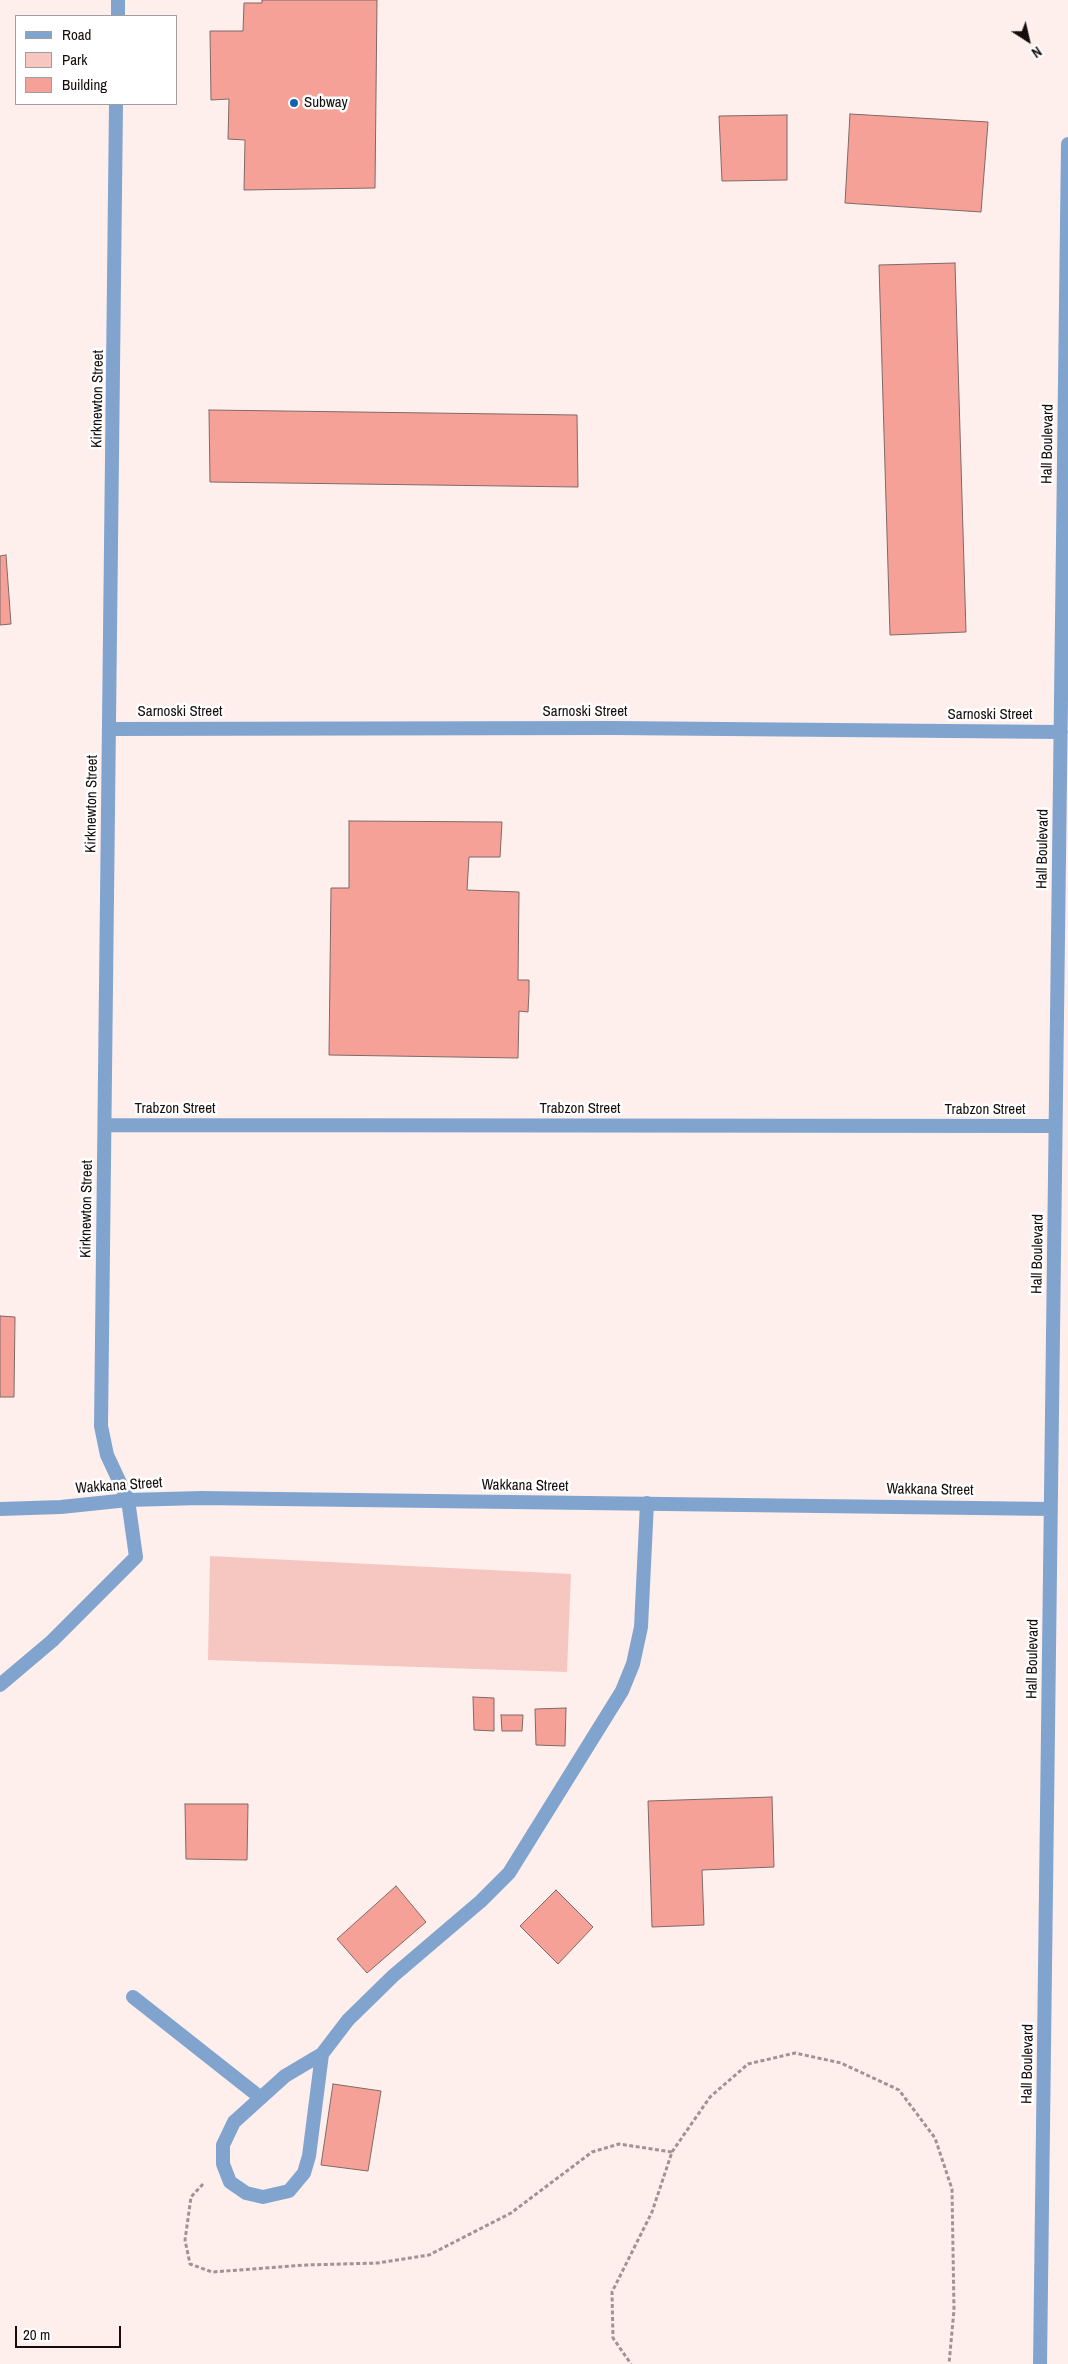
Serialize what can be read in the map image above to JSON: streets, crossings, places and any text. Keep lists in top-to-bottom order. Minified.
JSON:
{"streets":{"street":["Kirknewton Street","Hall Boulevard","Sarnoski Street","Trabzon Street","Wakkana Street"]},"crossings":[["Kirknewton Street","Sarnoski Street"],["Kirknewton Street","Trabzon Street"],["Kirknewton Street","Wakkana Street"],["Hall Boulevard","Sarnoski Street"],["Hall Boulevard","Trabzon Street"],["Hall Boulevard","Wakkana Street"]],"places":["Subway"],"legend":["Road","Park","Building"],"scale_bar":"20 m","north":"bottom right"}
